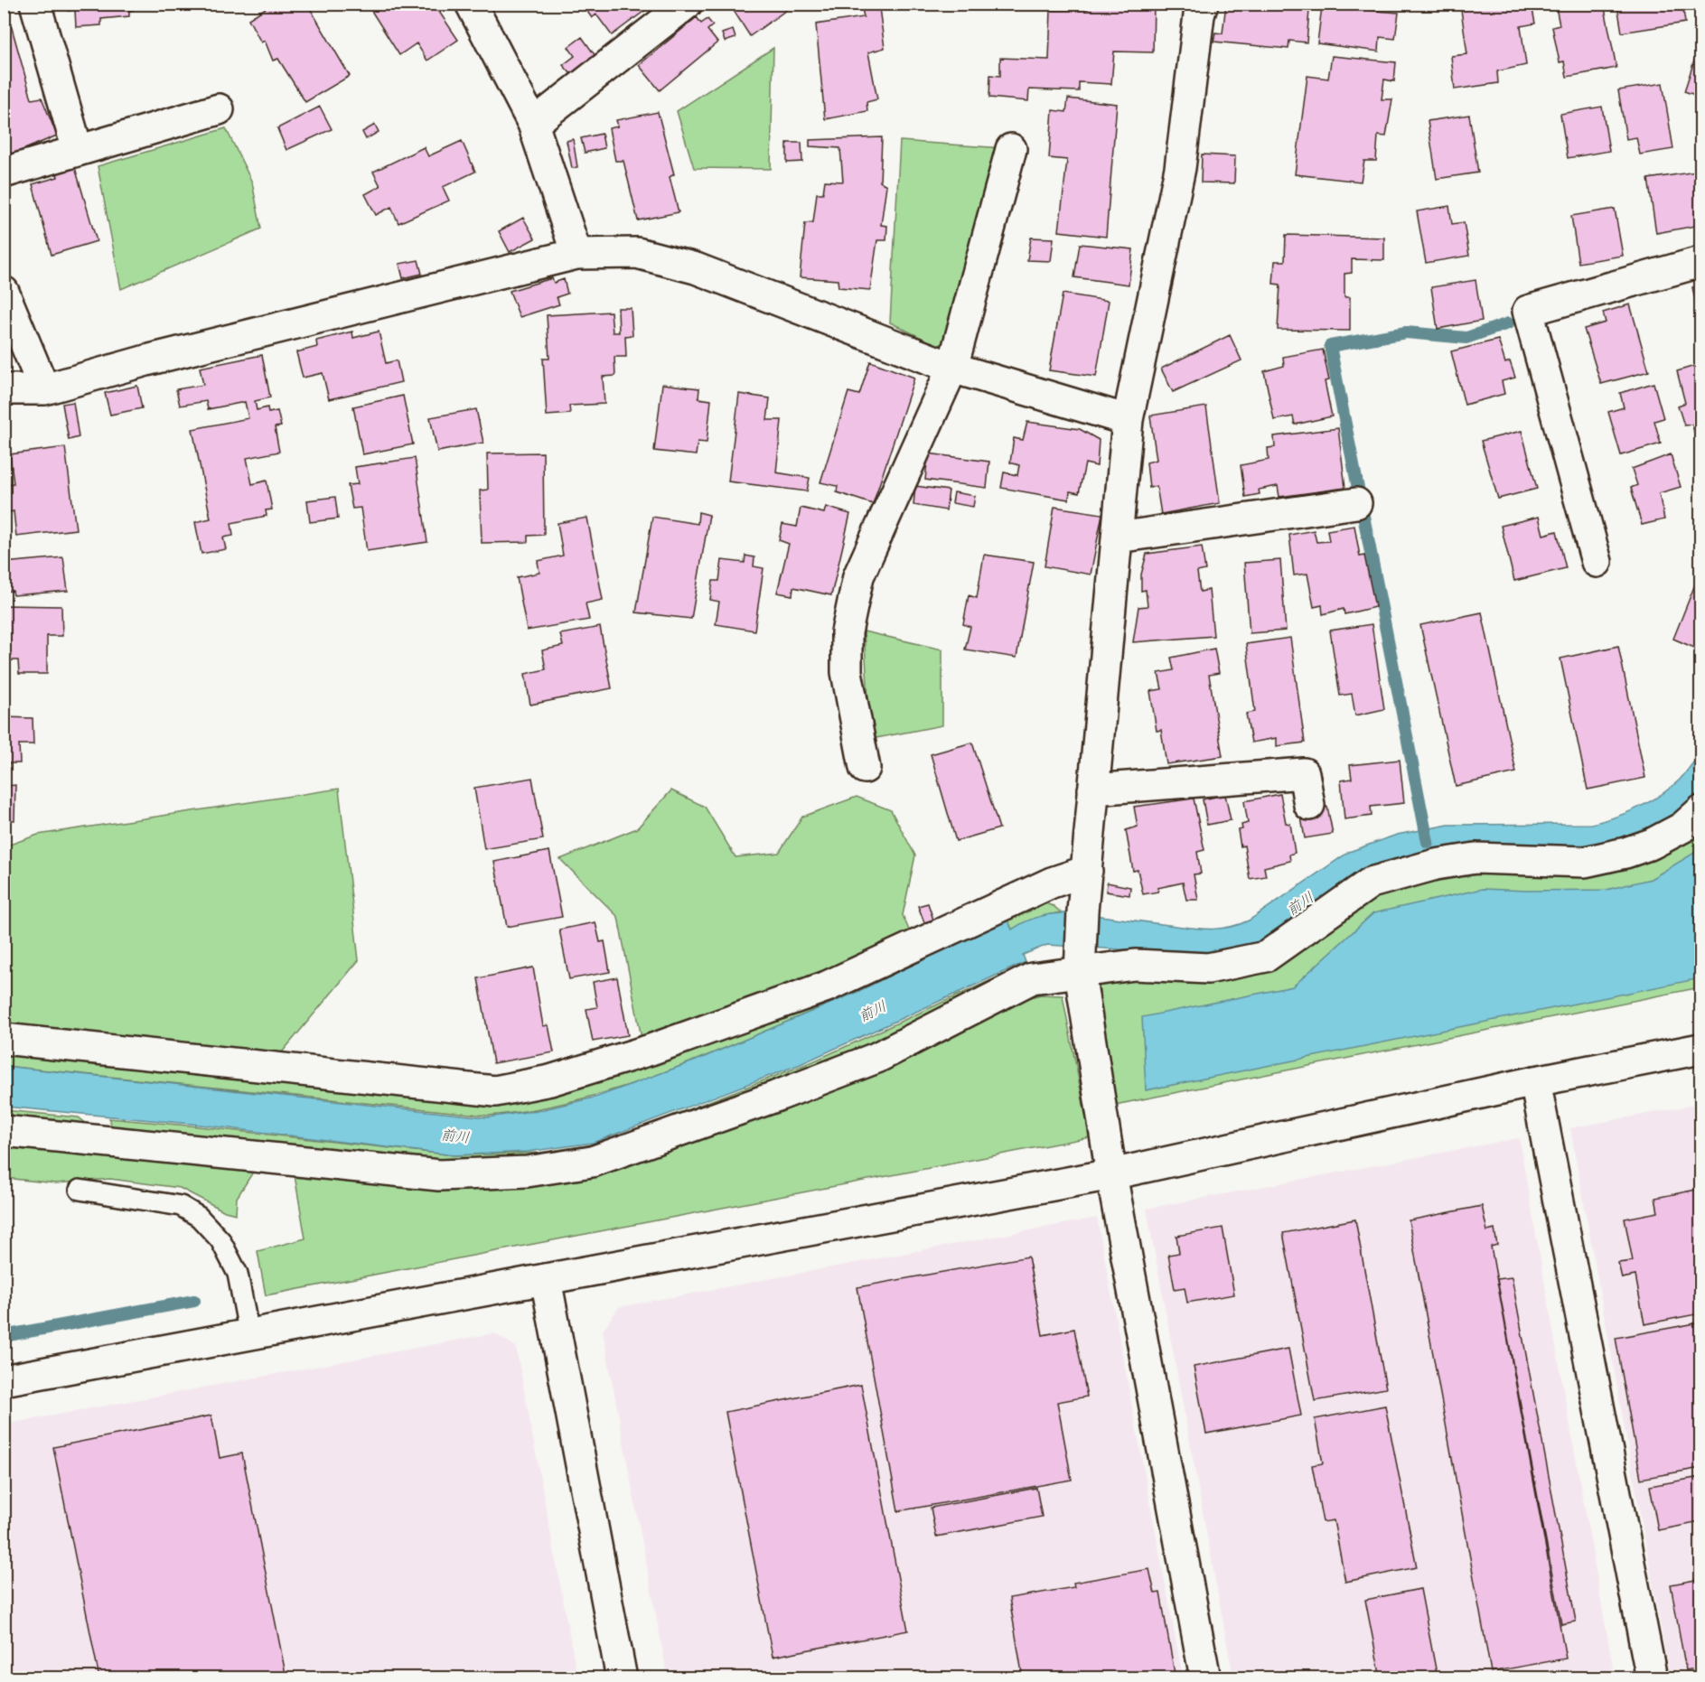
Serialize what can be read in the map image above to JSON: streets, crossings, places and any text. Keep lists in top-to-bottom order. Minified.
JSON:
{"water":["前川"]}
